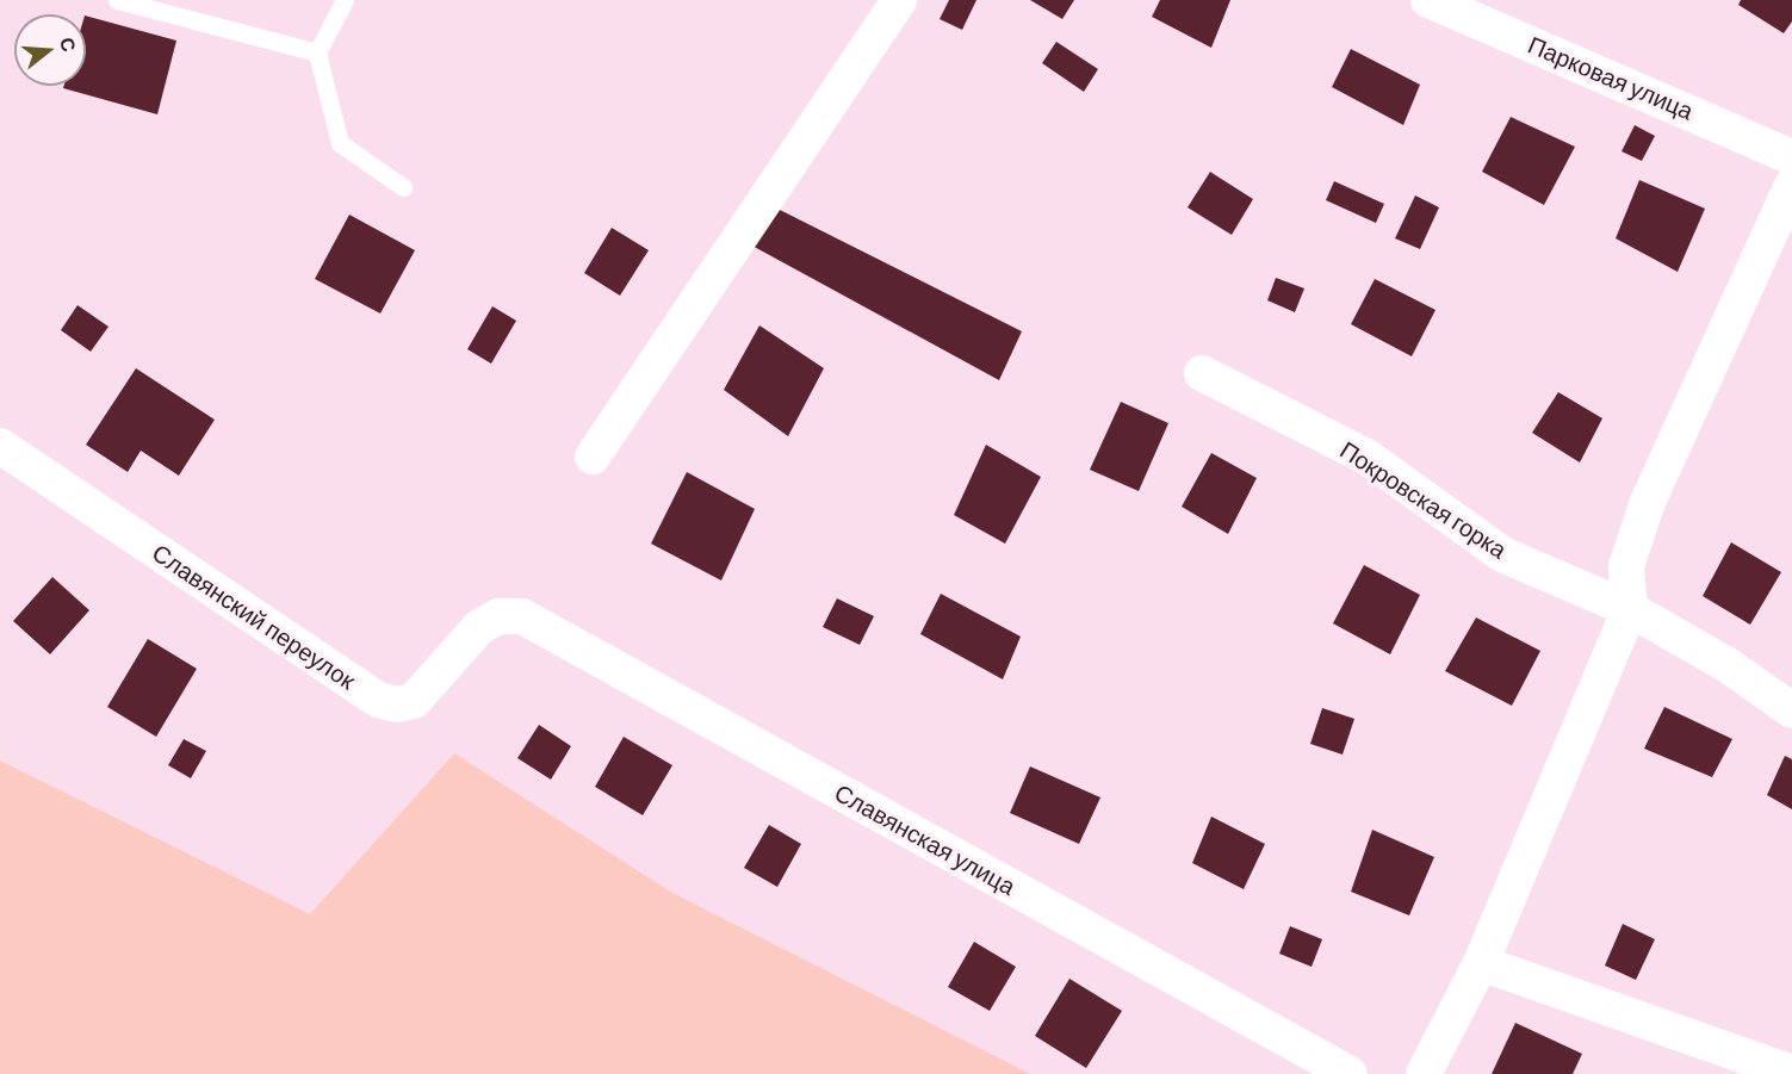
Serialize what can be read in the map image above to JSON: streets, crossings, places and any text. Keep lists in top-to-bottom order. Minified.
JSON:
{"streets":{"street":["Парковая улица","Покровская горка","Славянский переулок","Славянская улица"]},"crossings":[["Славянский переулок","Славянская улица"]],"north":"right"}
